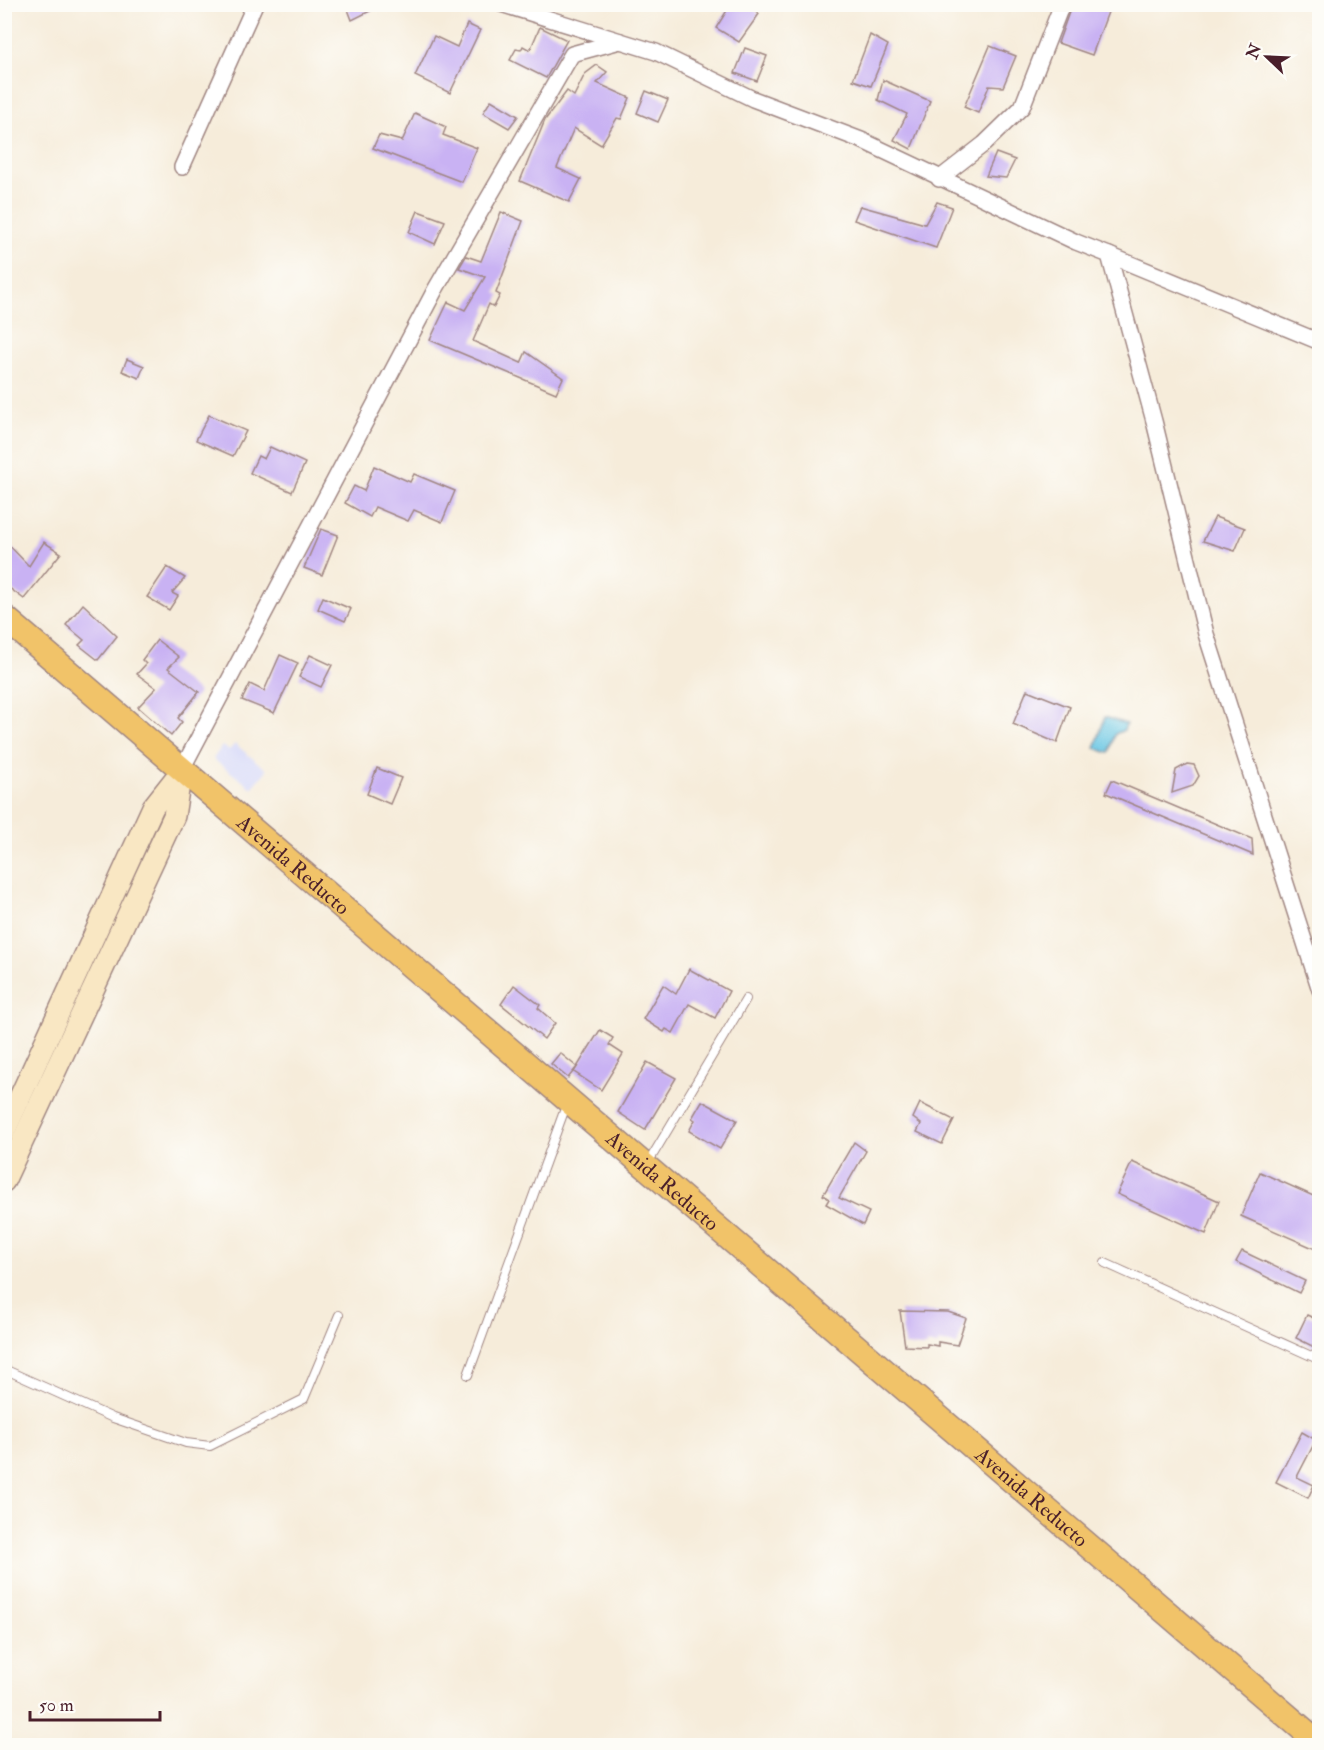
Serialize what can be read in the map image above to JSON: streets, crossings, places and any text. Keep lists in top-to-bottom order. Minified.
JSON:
{"streets":{"main road":["Avenida Reducto"]},"scale_bar":"50 m","north":"top left"}
